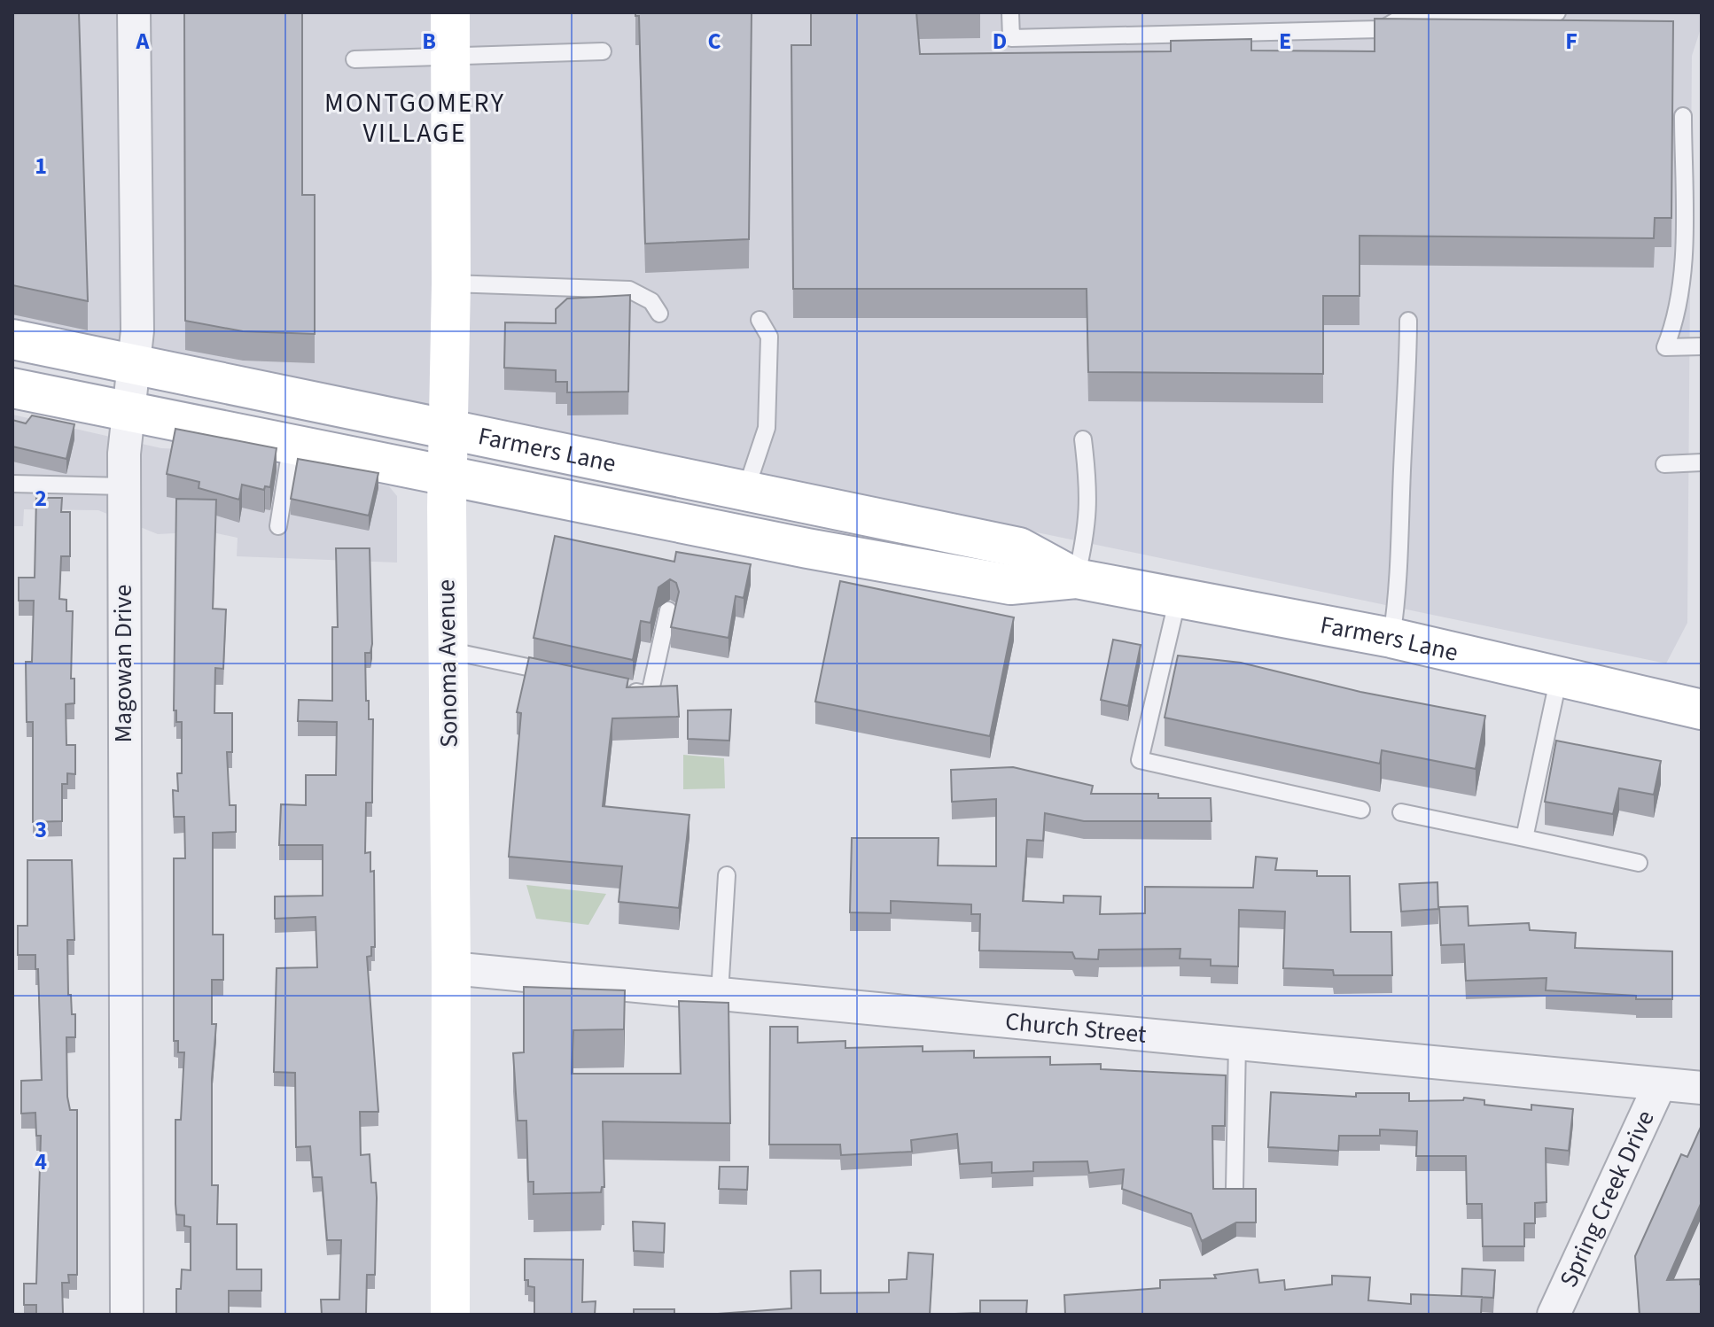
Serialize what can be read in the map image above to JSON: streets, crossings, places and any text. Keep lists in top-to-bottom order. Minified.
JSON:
{"streets":{"main road":["Farmers Lane","Sonoma Avenue"],"street":["Magowan Drive","Church Street","Spring Creek Drive"]},"crossings":[["Farmers Lane","Magowan Drive"],["Farmers Lane","Sonoma Avenue"],["Sonoma Avenue","Church Street"],["Church Street","Spring Creek Drive"]],"districts":["MONTGOMERY VILLAGE"],"grid":{"columns":["A","B","C","D","E","F"],"rows":["1","2","3","4"]}}
